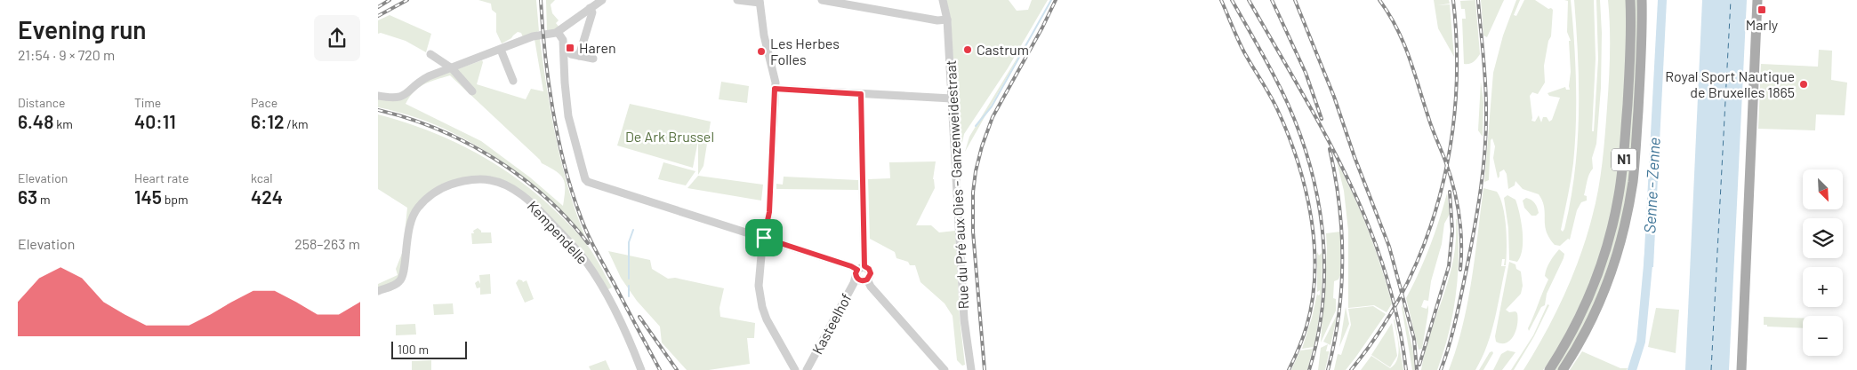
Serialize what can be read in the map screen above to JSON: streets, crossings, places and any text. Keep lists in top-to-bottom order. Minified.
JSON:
{"streets":{"main road":["N1"],"street":["Rue du Pré aux Oies - Ganzenweidestraat","Kempendelle","Kasteelhof"]},"water":["Senne - Zenne"],"parks":["De Ark Brussel"],"places":{"transit":["Marly","Haren"],"other":["Castrum","Les Herbes Folles","Royal Sport Nautique de Bruxelles 1865"]},"scale_bar":"100 m","north":"bottom right","page":{"heading":["Evening run","21:54 · 9 × 720 m"],"stats":[["Distance","6.48 km"],["Time","40:11"],["Pace","6:12 /km"],["Elevation","63 m"],["Heart rate","145 bpm"],["kcal","424"]],"map_buttons":["+","−"],"chart":["Elevation","258–263 m"],"scale":"100 m"}}
